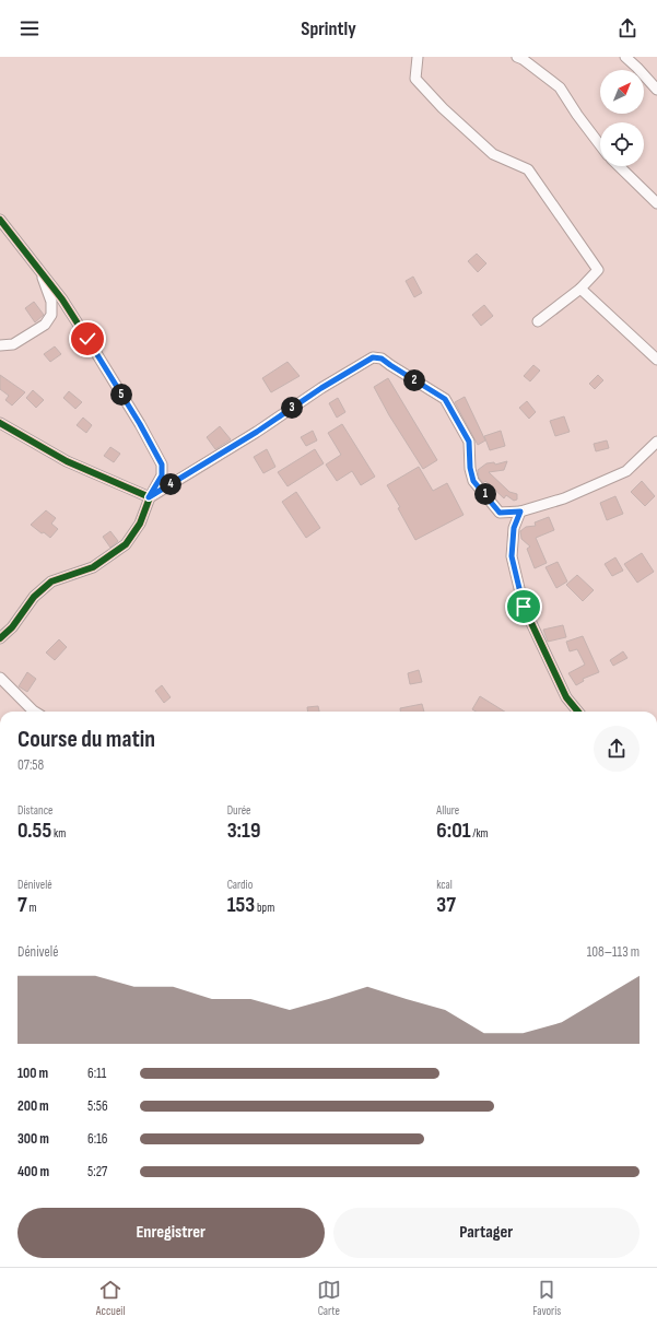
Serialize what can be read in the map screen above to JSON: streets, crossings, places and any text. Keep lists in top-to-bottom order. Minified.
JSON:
{"north":"top right","page":{"header":"Sprintly","pins":["2","5","3","4","1"],"heading":["Course du matin","07:58"],"stats":[["Distance","0.55 km"],["Durée","3:19"],["Allure","6:01 /km"],["Dénivelé","7 m"],["Cardio","153 bpm"],["kcal","37"]],"chart":["Dénivelé","108–113 m"],"list":[{"name":"100 m","note":"6:11"},{"name":"200 m","note":"5:56"},{"name":"300 m","note":"6:16"},{"name":"400 m","note":"5:27"}],"buttons":["Enregistrer","Partager"],"tabs":["Accueil","Carte","Favoris"]}}
